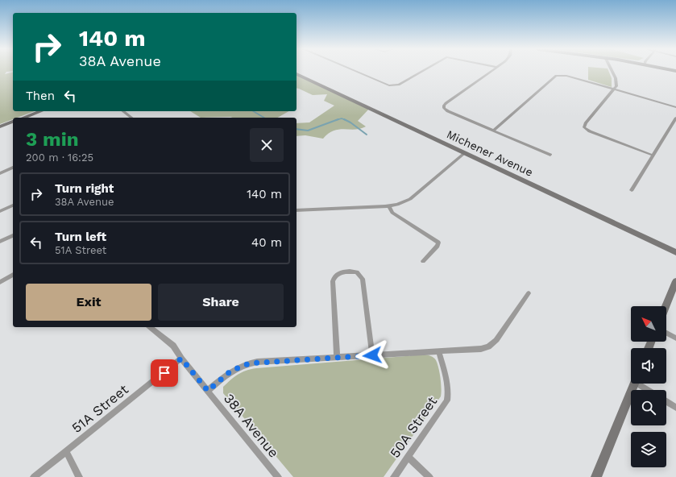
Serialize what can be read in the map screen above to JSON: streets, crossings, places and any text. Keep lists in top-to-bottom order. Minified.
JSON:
{"streets":{"street":["Michener Avenue","51A Street","38A Avenue","50A Street"]},"crossings":[["51A Street","38A Avenue"]],"north":"top left","page":{"turn":["140 m","38A Avenue"],"then":"Then","heading":["3 min","200 m · 16:25"],"list":[{"name":"Turn right","note":"38A Avenue","value":"140 m"},{"name":"Turn left","note":"51A Street","value":"40 m"}],"buttons":["Exit","Share"]}}
